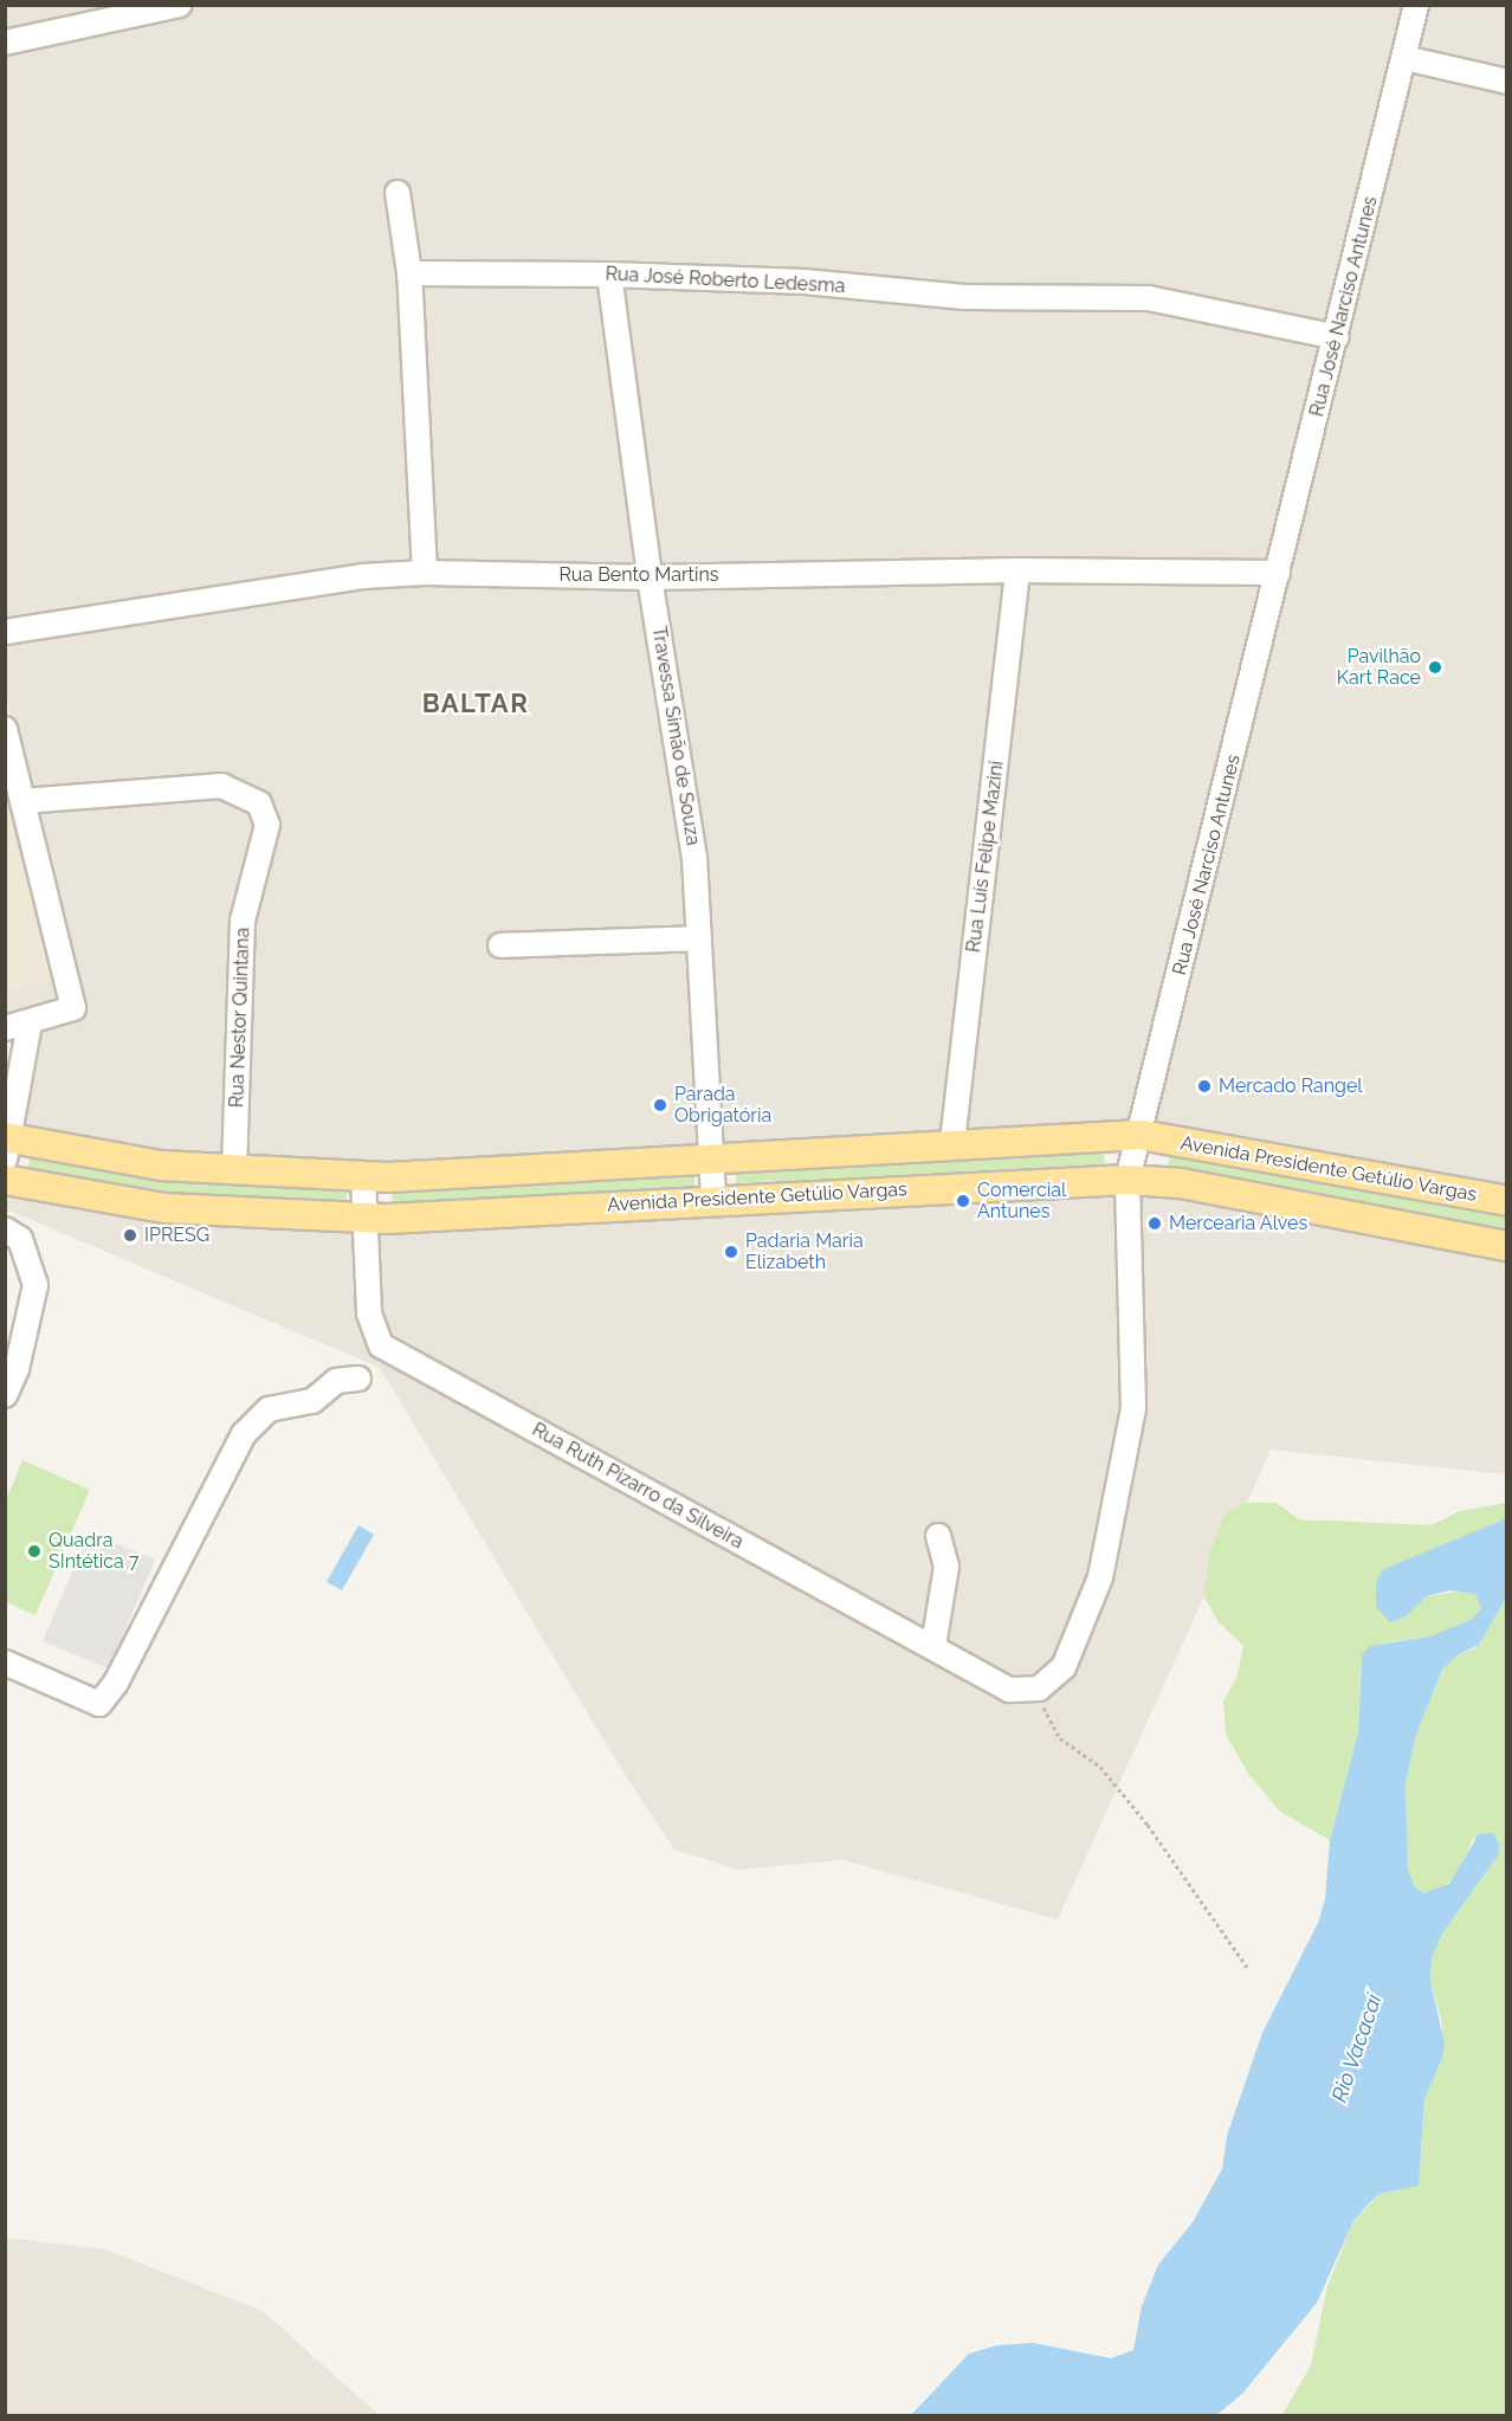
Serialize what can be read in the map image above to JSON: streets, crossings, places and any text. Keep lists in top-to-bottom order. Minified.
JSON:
{"streets":{"main road":["Avenida Presidente Getúlio Vargas"],"street":["Rua José Roberto Ledesma","Rua José Narciso Antunes","Rua Bento Martins","Travessa Simão de Souza","Rua Luís Felipe Mazini","Rua Nestor Quintana","Rua Ruth Pizarro da Silveira"]},"crossings":[["Rua José Roberto Ledesma","Rua José Narciso Antunes"],["Rua José Roberto Ledesma","Travessa Simão de Souza"],["Rua José Narciso Antunes","Rua Bento Martins"],["Rua José Narciso Antunes","Avenida Presidente Getúlio Vargas"],["Rua José Narciso Antunes","Rua Ruth Pizarro da Silveira"],["Rua Bento Martins","Travessa Simão de Souza"],["Rua Bento Martins","Rua Luís Felipe Mazini"],["Travessa Simão de Souza","Avenida Presidente Getúlio Vargas"],["Rua Luís Felipe Mazini","Avenida Presidente Getúlio Vargas"],["Rua Nestor Quintana","Avenida Presidente Getúlio Vargas"],["Avenida Presidente Getúlio Vargas","Rua Ruth Pizarro da Silveira"]],"districts":["BALTAR"],"water":["Rio Vacacaí"],"places":["Pavilhão Kart Race","Mercado Rangel","Parada Obrigatória","Comercial Antunes","Mercearia Alves","IPRESG","Padaria Maria Elizabeth","Quadra SIntética 7"]}
